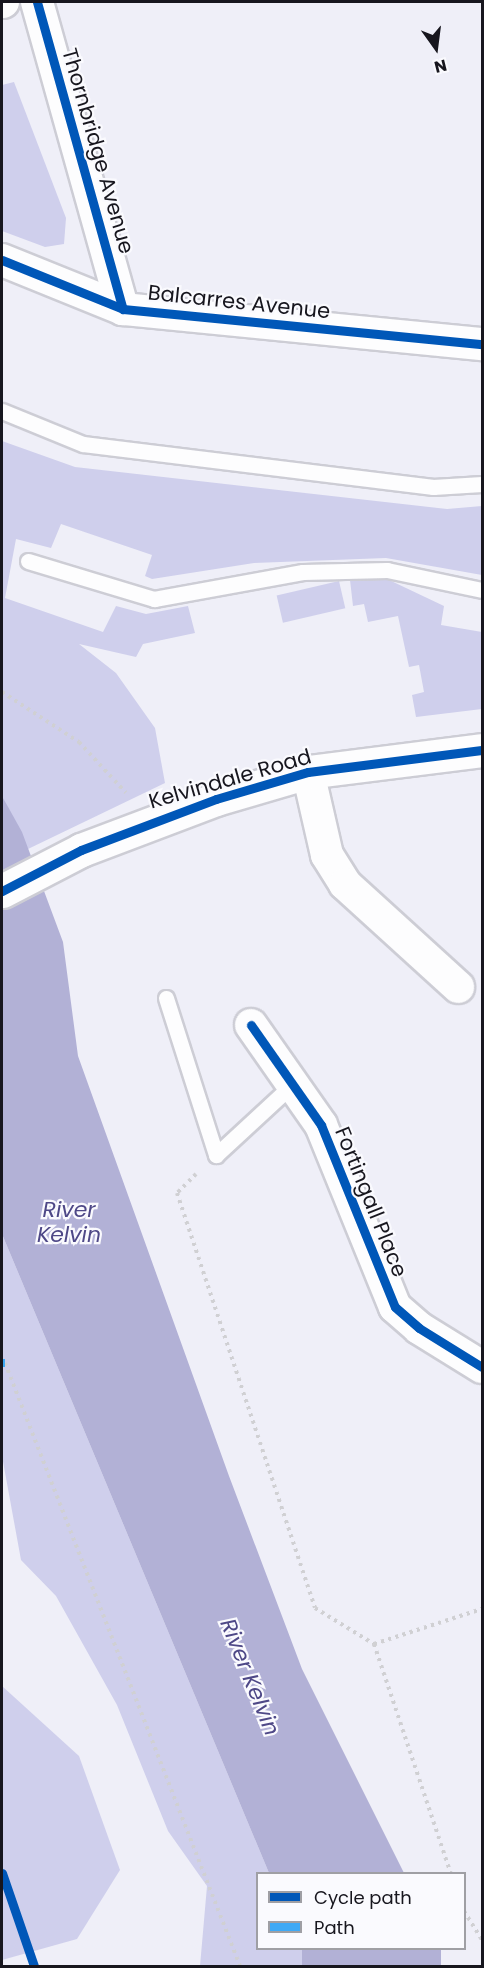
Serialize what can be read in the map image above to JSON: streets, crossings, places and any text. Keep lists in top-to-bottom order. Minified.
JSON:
{"streets":{"street":["Thornbridge Avenue","Balcarres Avenue","Kelvindale Road","Fortingall Place"]},"crossings":[["Thornbridge Avenue","Balcarres Avenue"]],"water":["River Kelvin"],"legend":["Cycle path","Path"],"north":"bottom"}
